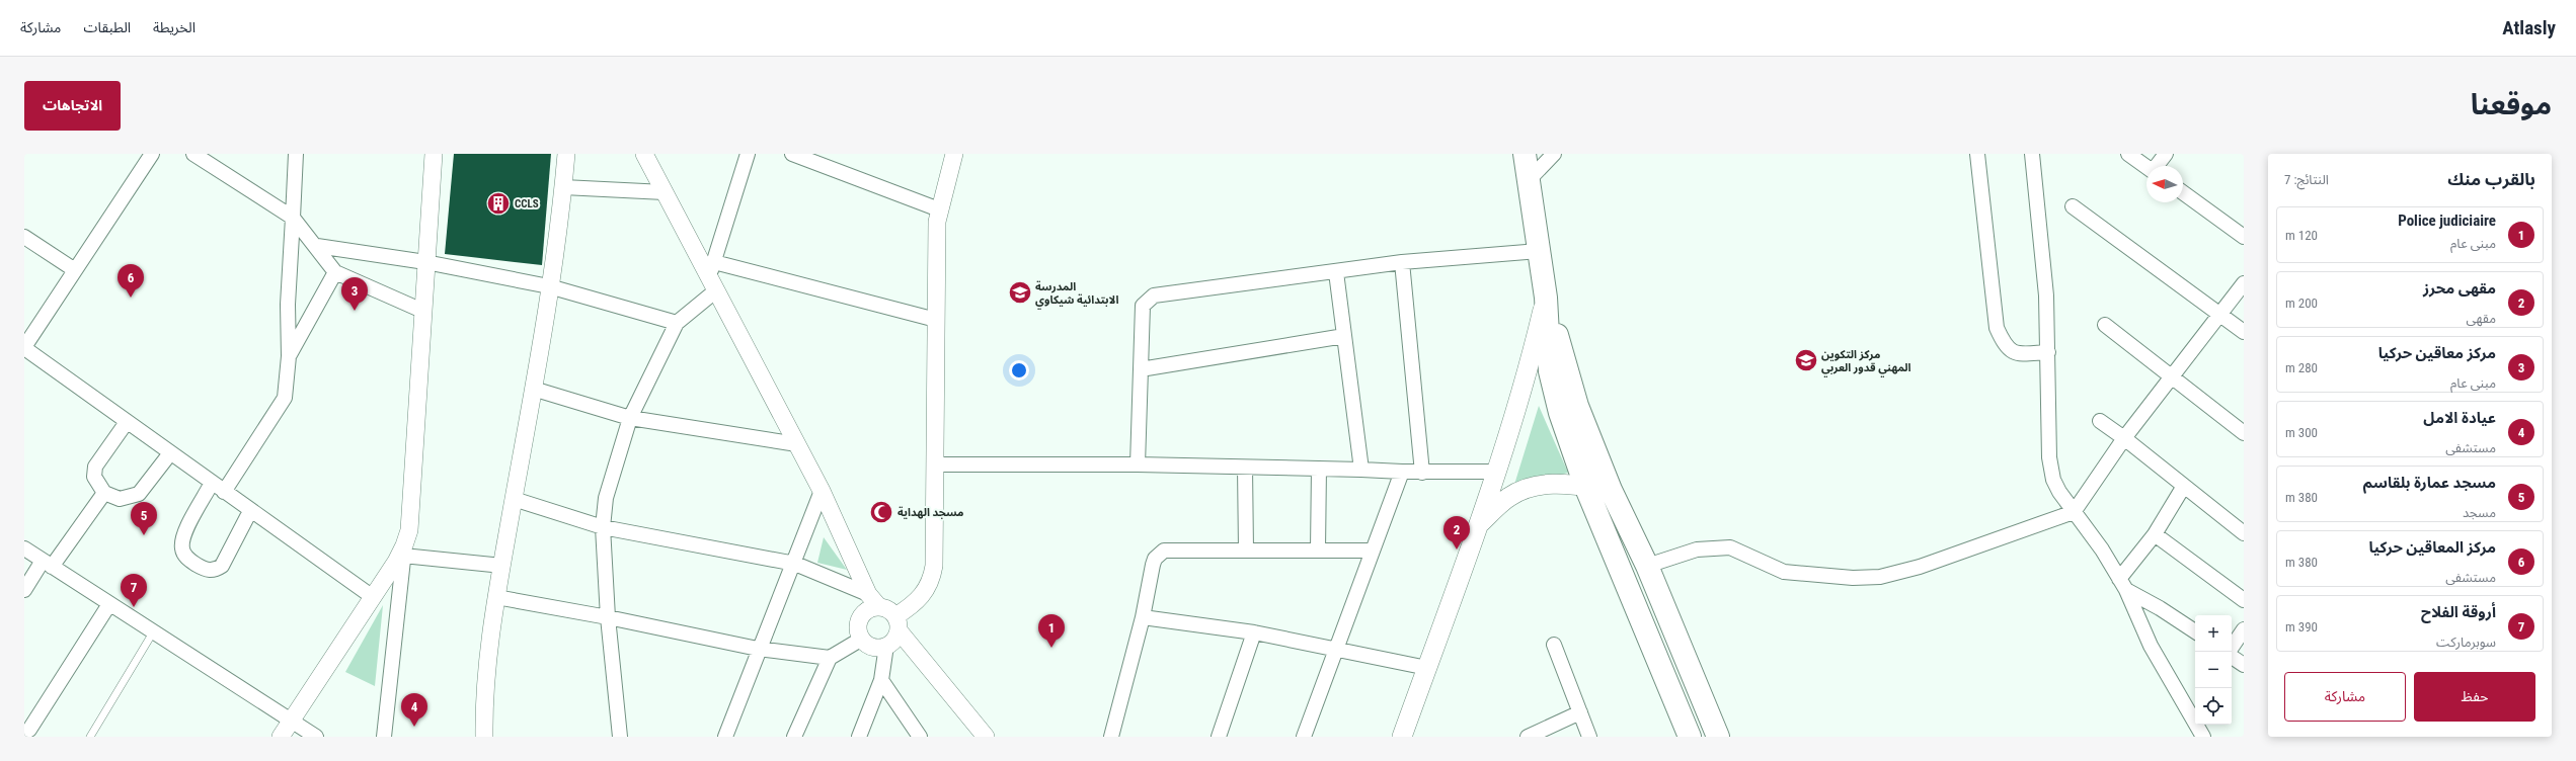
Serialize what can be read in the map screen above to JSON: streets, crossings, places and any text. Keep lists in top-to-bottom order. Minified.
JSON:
{"places":{"building":["CCLS"],"school or university":["المدرسة الابتدائية شيكاوي","مركز التكوين المهني قدور العربي"],"mosque":["مسجد الهداية"]},"north":"left","page":{"header":"Atlasly","nav":["الخريطة","الطبقات","مشاركة"],"title":"موقعنا","buttons":["الاتجاهات",["حفظ","مشاركة"]],"heading":["بالقرب منك","النتائج: 7"],"list":[{"mark":"1","name":"Police judiciaire","note":"مبنى عام","value":"120 m"},{"mark":"2","name":"مقهى محرز","note":"مقهى","value":"200 m"},{"mark":"3","name":"مركز معاقين حركيا","note":"مبنى عام","value":"280 m"},{"mark":"4","name":"عيادة الامل","note":"مستشفى","value":"300 m"},{"mark":"5","name":"مسجد عمارة بلقاسم","note":"مسجد","value":"380 m"},{"mark":"6","name":"مركز المعاقين حركيا","note":"مستشفى","value":"380 m"},{"mark":"7","name":"أروقة الفلاح","note":"سوبرماركت","value":"390 m"}],"pins":["6","3","5","2","7","1","4"],"map_buttons":["+","−"]}}
